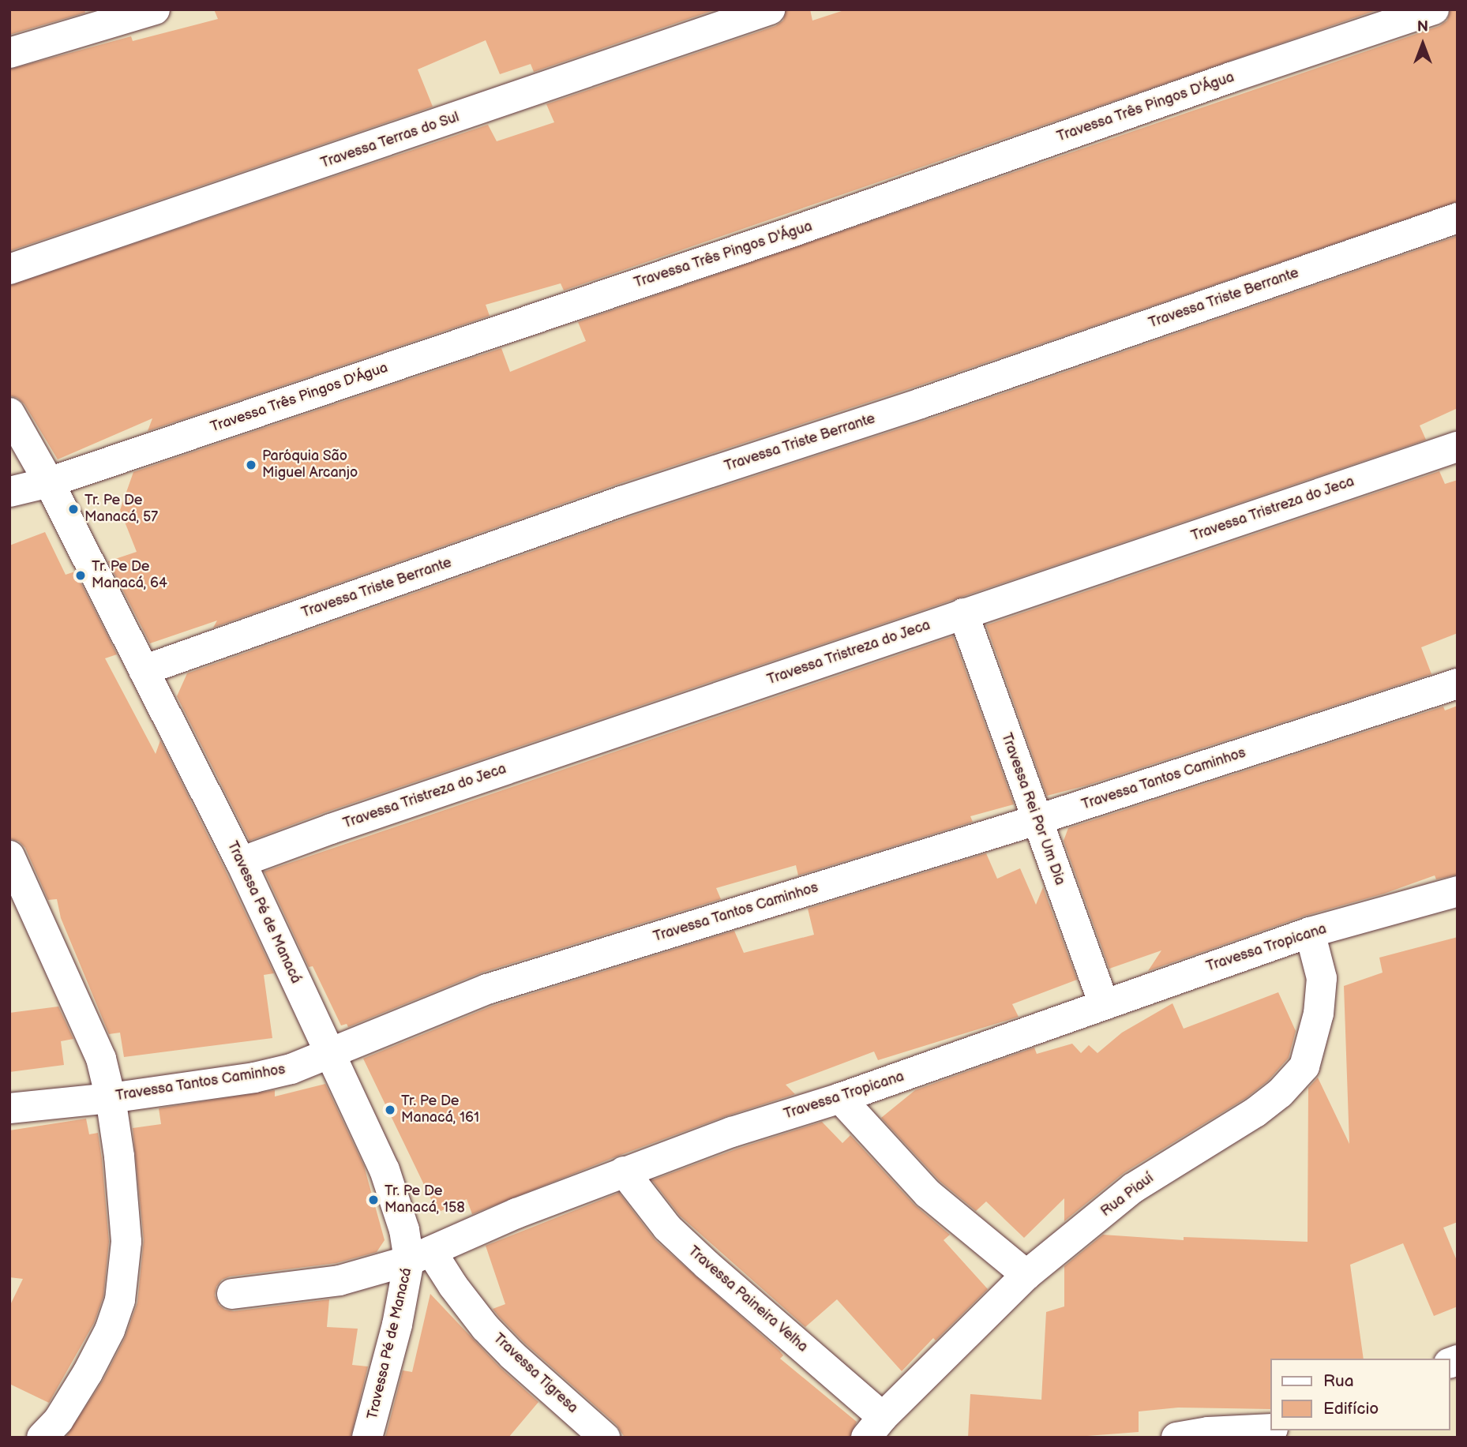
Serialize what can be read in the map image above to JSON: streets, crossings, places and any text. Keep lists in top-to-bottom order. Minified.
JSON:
{"streets":{"street":["Travessa Três Pingos D'Água","Travessa Terras do Sul","Travessa Triste Berrante","Travessa Tristreza do Jeca","Travessa Tantos Caminhos","Travessa Rei Por Um Dia","Travessa Pé de Manacá","Travessa Tropicana","Rua Piauí","Travessa Paineira Velha","Travessa Tigresa"]},"crossings":[["Travessa Três Pingos D'Água","Travessa Pé de Manacá"],["Travessa Triste Berrante","Travessa Pé de Manacá"],["Travessa Tristreza do Jeca","Travessa Rei Por Um Dia"],["Travessa Tristreza do Jeca","Travessa Pé de Manacá"],["Travessa Tantos Caminhos","Travessa Rei Por Um Dia"],["Travessa Tantos Caminhos","Travessa Pé de Manacá"],["Travessa Rei Por Um Dia","Travessa Tropicana"],["Travessa Pé de Manacá","Travessa Tropicana"],["Travessa Pé de Manacá","Travessa Tigresa"],["Travessa Tropicana","Rua Piauí"],["Travessa Tropicana","Travessa Paineira Velha"],["Travessa Tropicana","Travessa Tigresa"],["Rua Piauí","Travessa Paineira Velha"]],"places":["Paróquia São Miguel Arcanjo","Tr. Pe De Manacá, 57","Tr. Pe De Manacá, 64","Tr. Pe De Manacá, 161","Tr. Pe De Manacá, 158"],"legend":["Rua","Edifício"],"north":"top"}
